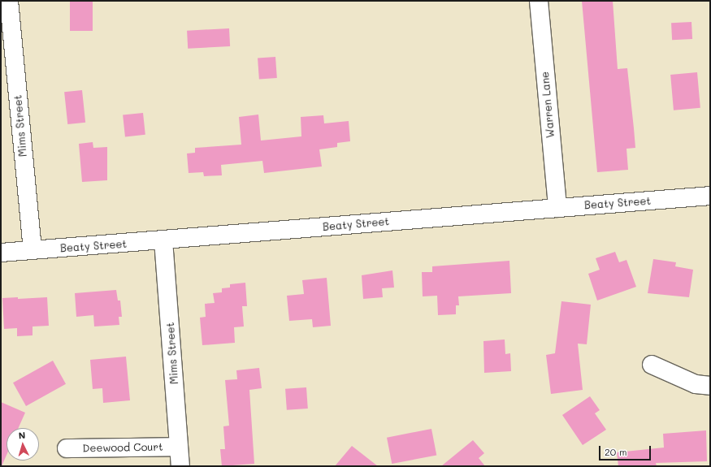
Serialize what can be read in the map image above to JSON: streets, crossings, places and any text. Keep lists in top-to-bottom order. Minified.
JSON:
{"streets":{"street":["Warren Lane","Mims Street","Beaty Street","Deewood Court"]},"crossings":[["Warren Lane","Beaty Street"],["Mims Street","Beaty Street"],["Mims Street","Deewood Court"]],"scale_bar":"20 m","north":"top"}
